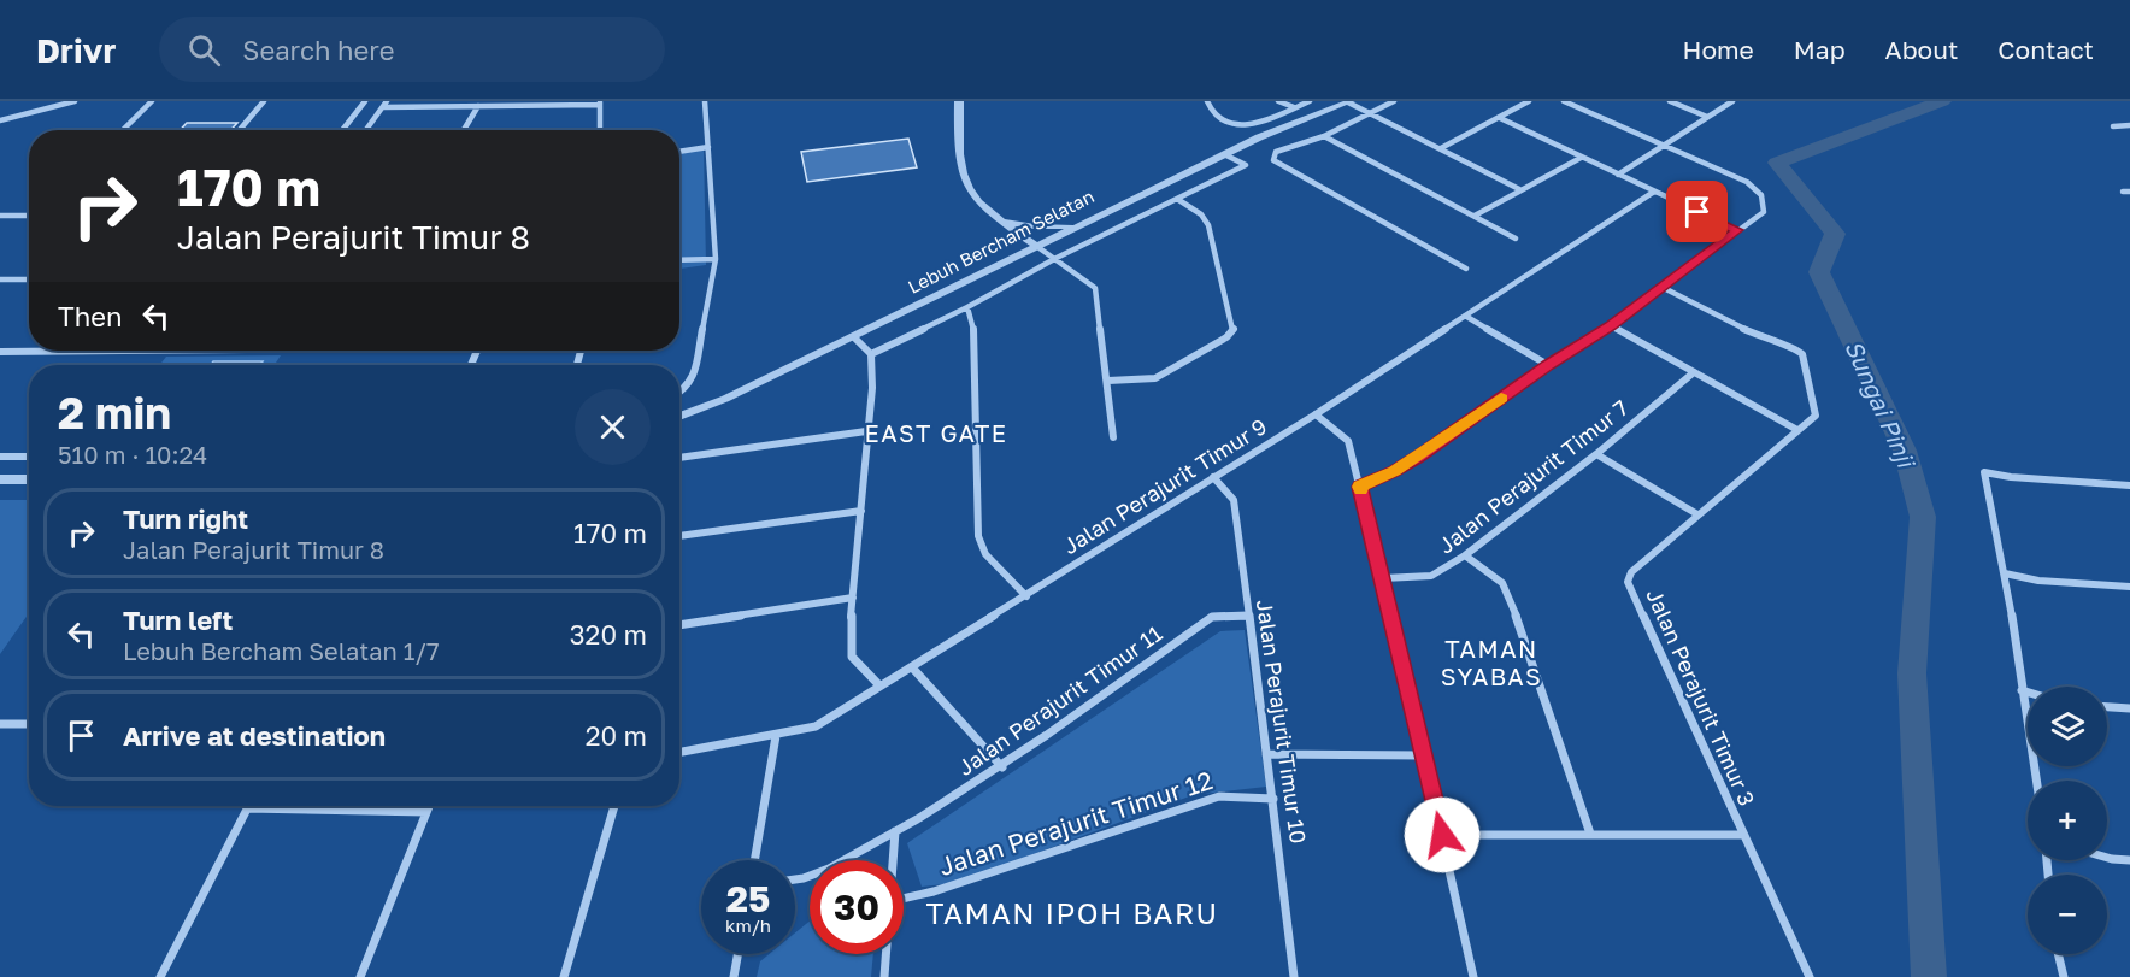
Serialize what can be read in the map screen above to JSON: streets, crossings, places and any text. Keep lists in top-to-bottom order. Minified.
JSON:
{"streets":{"street":["Lebuh Bercham Selatan","Jalan Perajurit Timur 7","Jalan Perajurit Timur 9","Jalan Perajurit Timur 3","Jalan Perajurit Timur 11","Jalan Perajurit Timur 10","Jalan Perajurit Timur 12"]},"crossings":[["Jalan Perajurit Timur 9","Jalan Perajurit Timur 10"],["Jalan Perajurit Timur 11","Jalan Perajurit Timur 10"],["Jalan Perajurit Timur 10","Jalan Perajurit Timur 12"]],"districts":["EAST GATE","TAMAN SYABAS","TAMAN IPOH BARU"],"water":["Sungai Pinji"],"page":{"header":"Drivr","search":"Search here","nav":["Home","Map","About","Contact"],"turn":["170 m","Jalan Perajurit Timur 8"],"then":"Then","heading":["2 min","510 m · 10:24"],"list":[{"name":"Turn right","note":"Jalan Perajurit Timur 8","value":"170 m"},{"name":"Turn left","note":"Lebuh Bercham Selatan 1/7","value":"320 m"},{"name":"Arrive at destination","value":"20 m"}],"map_buttons":["+","−"],"speed":"25 km/h","limit":"30"}}
